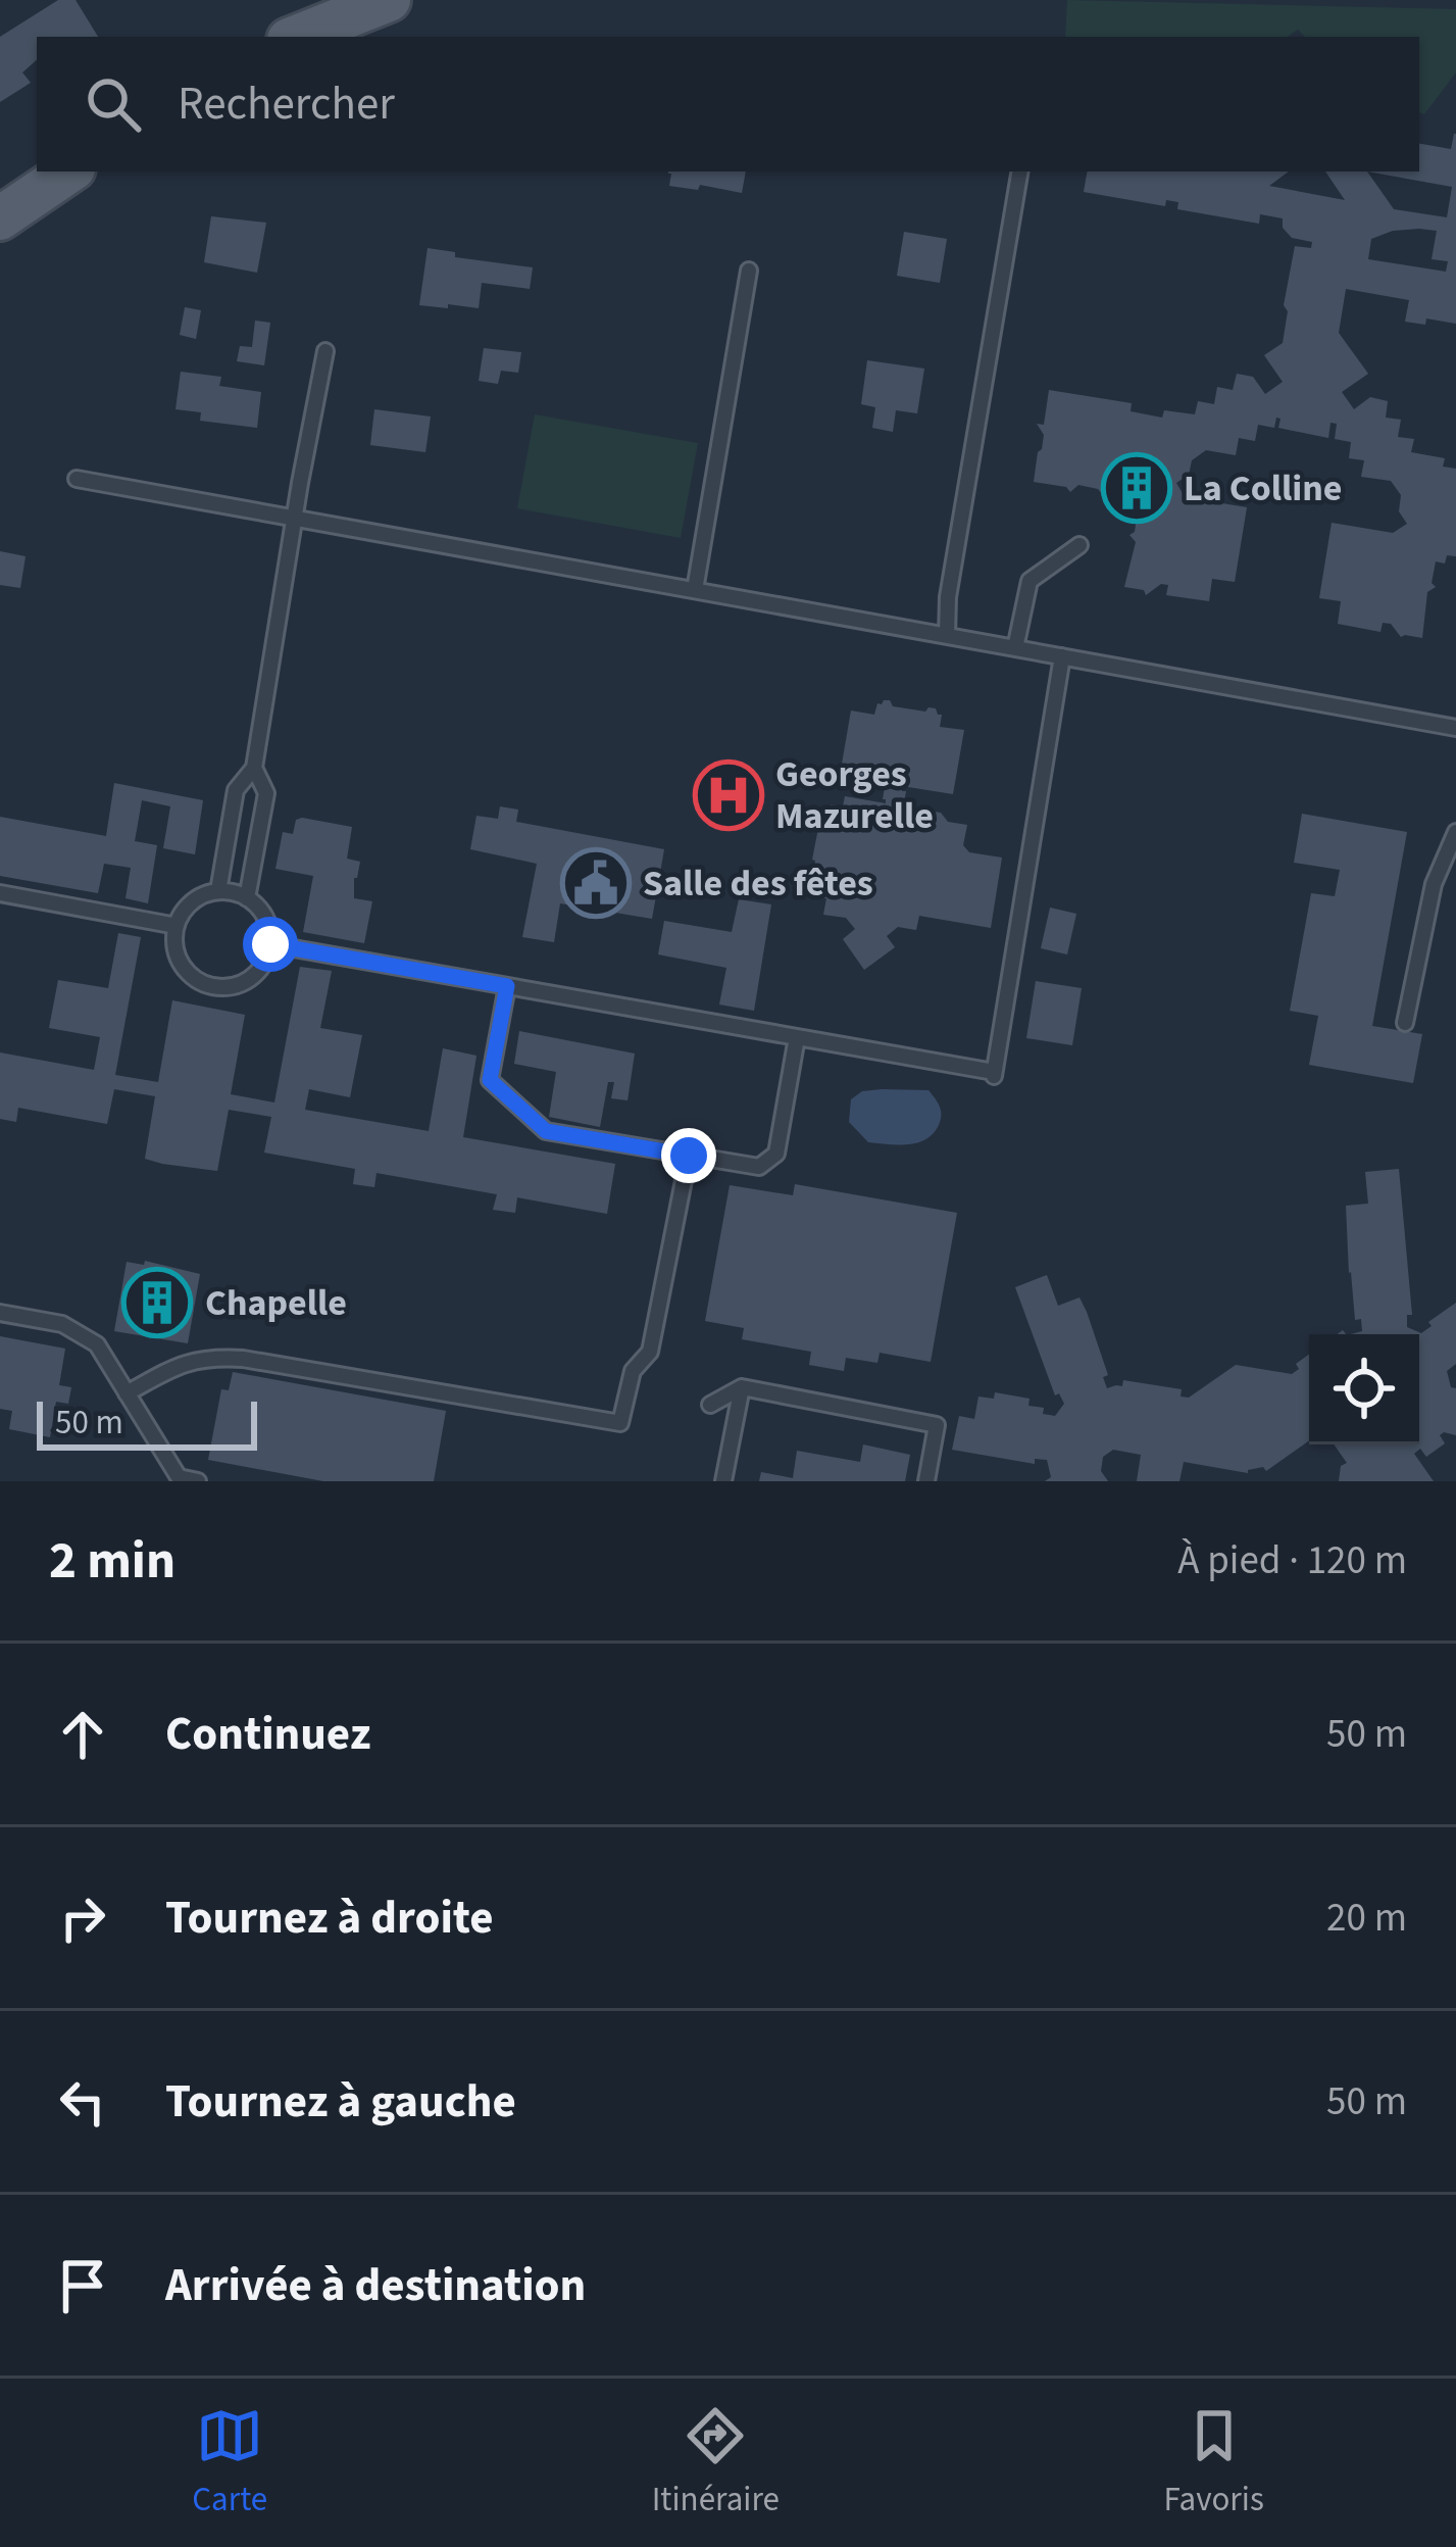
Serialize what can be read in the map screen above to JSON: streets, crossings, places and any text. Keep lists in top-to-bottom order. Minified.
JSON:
{"places":{"building":["La Colline","Chapelle"],"hospital":["Georges Mazurelle"],"public building":["Salle des fêtes"]},"scale_bar":"50 m","page":{"search":"Rechercher","scale":"50 m","heading":["2 min","À pied · 120 m"],"list":[["Continuez","50 m"],["Tournez à droite","20 m"],["Tournez à gauche","50 m"],"Arrivée à destination"],"nav":["Carte","Itinéraire","Favoris"]}}
